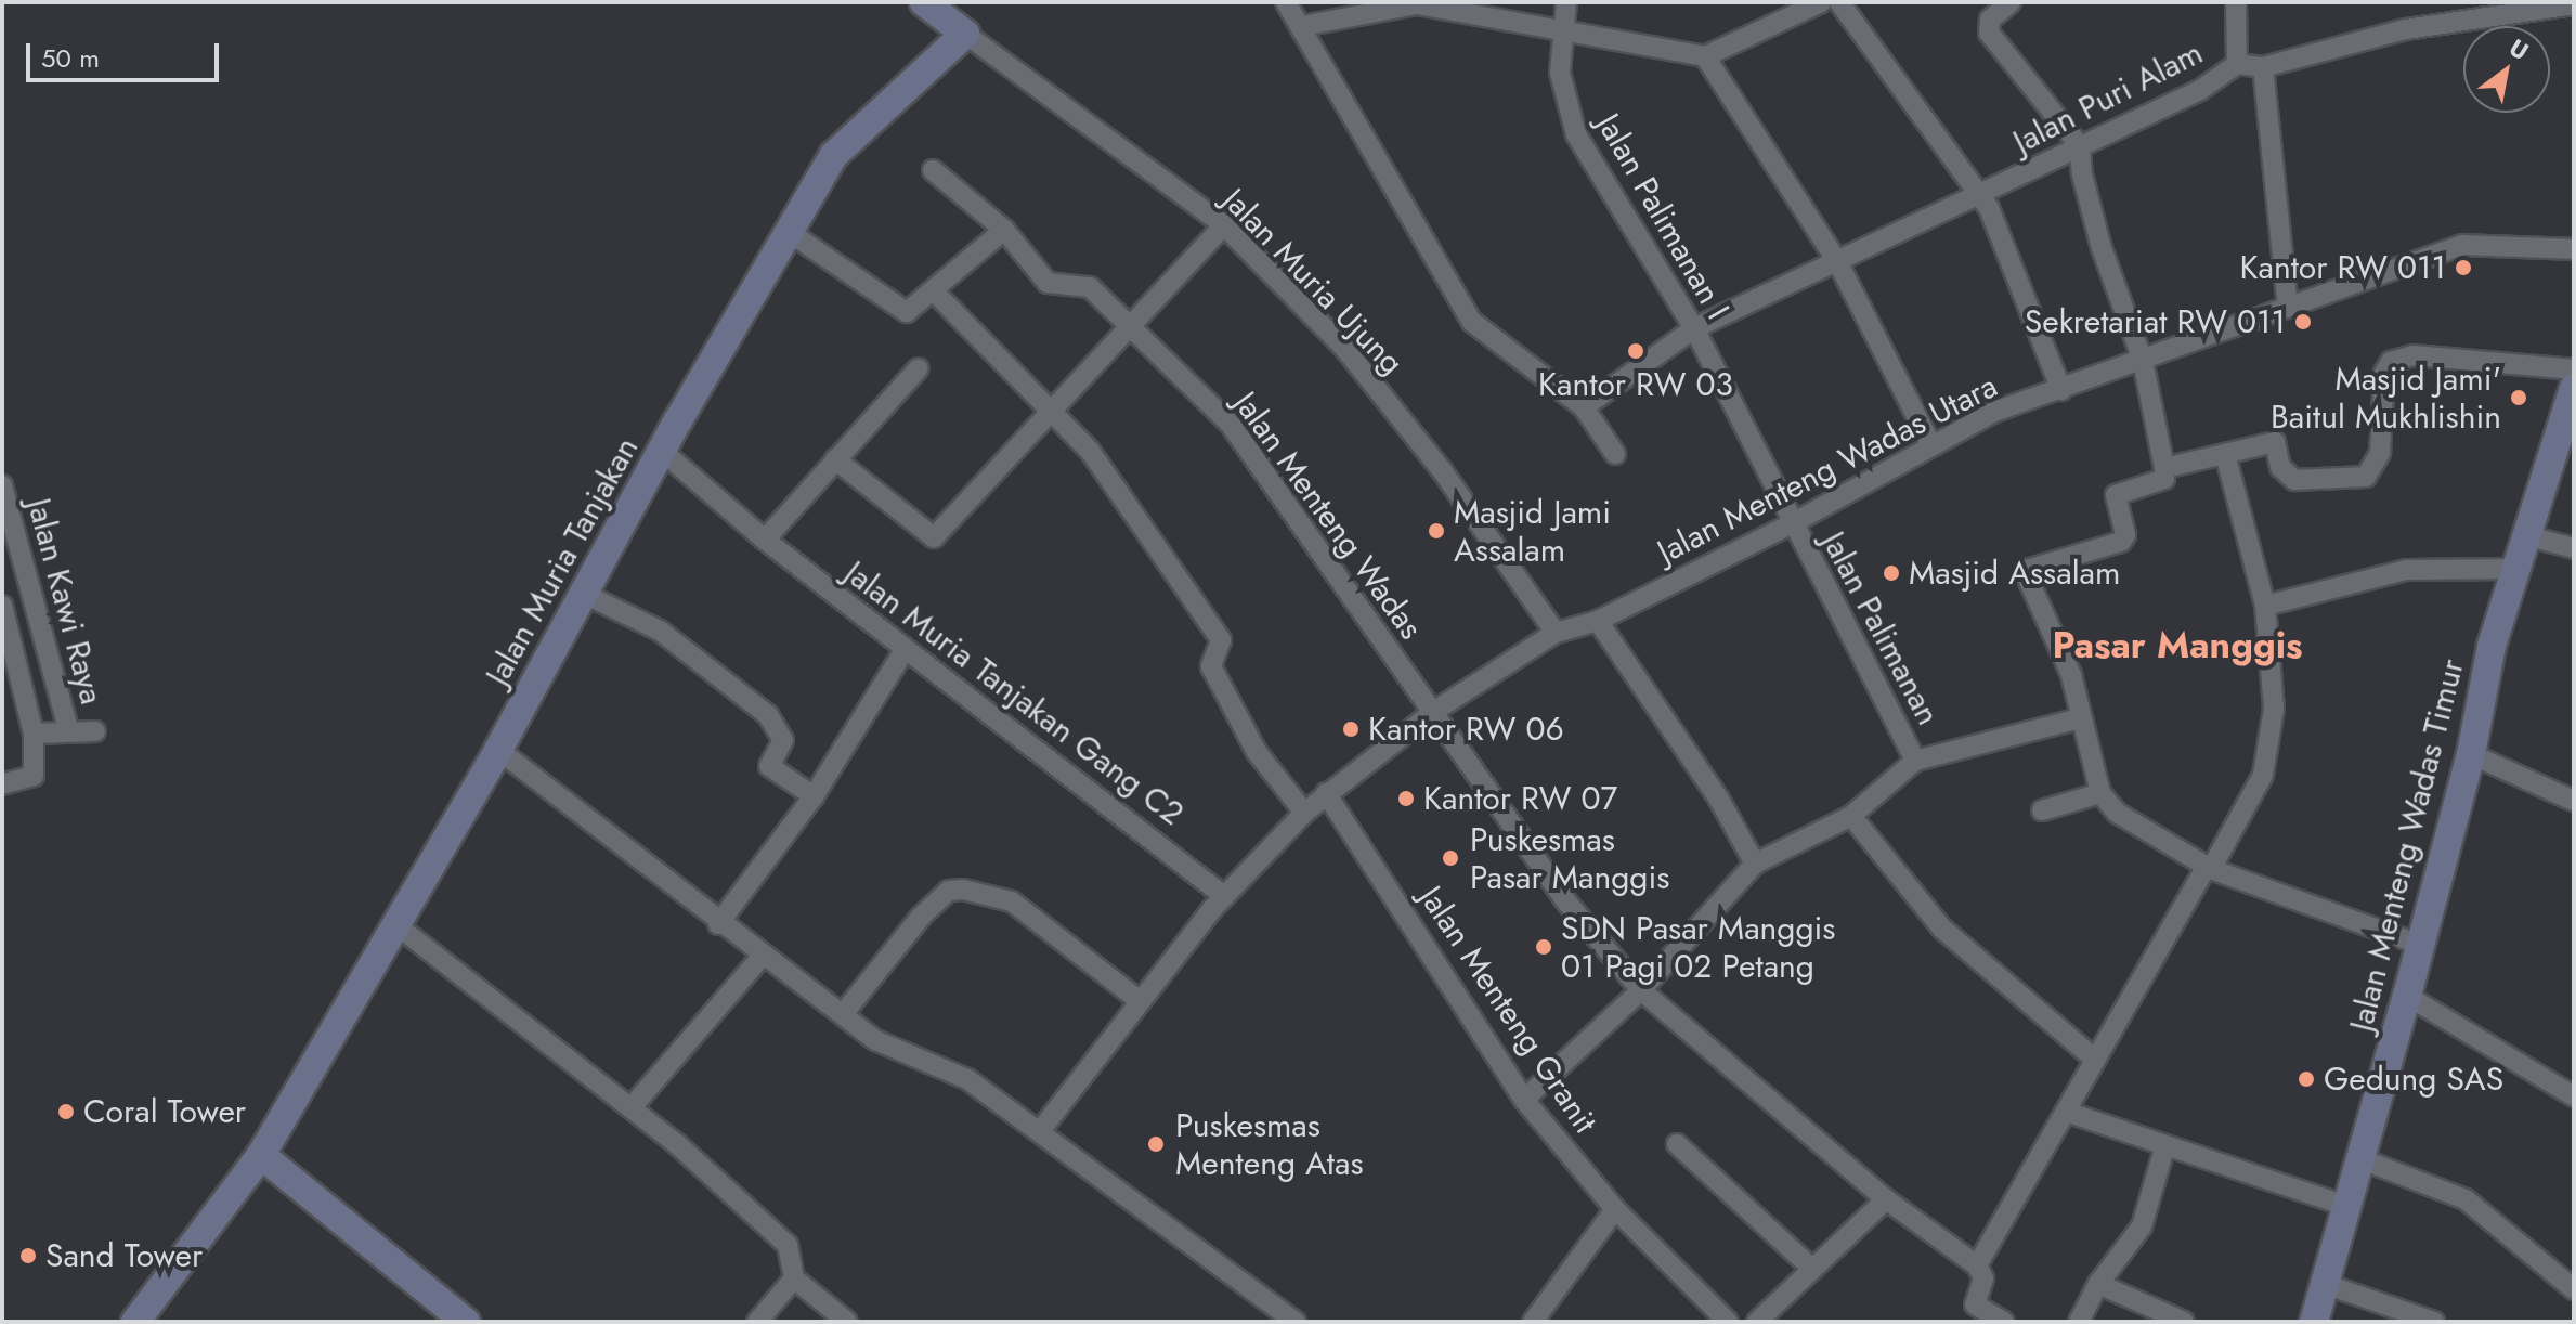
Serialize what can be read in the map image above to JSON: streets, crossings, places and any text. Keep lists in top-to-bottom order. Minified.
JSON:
{"streets":{"street":["Jalan Puri Alam","Jalan Palimanan I","Jalan Muria Ujung","Jalan Menteng Wadas Utara","Jalan Menteng Wadas","Jalan Muria Tanjakan","Jalan Kawi Raya","Jalan Palimanan","Jalan Muria Tanjakan Gang C2","Jalan Menteng Wadas Timur","Jalan Menteng Granit"]},"crossings":[["Jalan Puri Alam","Jalan Palimanan I"],["Jalan Palimanan I","Jalan Menteng Wadas Utara"],["Jalan Palimanan I","Jalan Palimanan"],["Jalan Muria Ujung","Jalan Menteng Wadas Utara"],["Jalan Muria Ujung","Jalan Muria Tanjakan"],["Jalan Menteng Wadas Utara","Jalan Menteng Wadas"],["Jalan Menteng Wadas Utara","Jalan Palimanan"],["Jalan Menteng Wadas Utara","Jalan Muria Tanjakan Gang C2"],["Jalan Menteng Wadas Utara","Jalan Menteng Granit"],["Jalan Muria Tanjakan","Jalan Muria Tanjakan Gang C2"]],"districts":["Pasar Manggis"],"places":["Kantor RW 011","Sekretariat RW 011","Kantor RW 03","Masjid Jami' Baitul Mukhlishin","Masjid Jami Assalam","Masjid Assalam","Kantor RW 06","Kantor RW 07","Puskesmas Pasar Manggis","SDN Pasar Manggis 01 Pagi 02 Petang","Gedung SAS","Coral Tower","Puskesmas Menteng Atas","Sand Tower"],"scale_bar":"50 m","north":"top right"}
